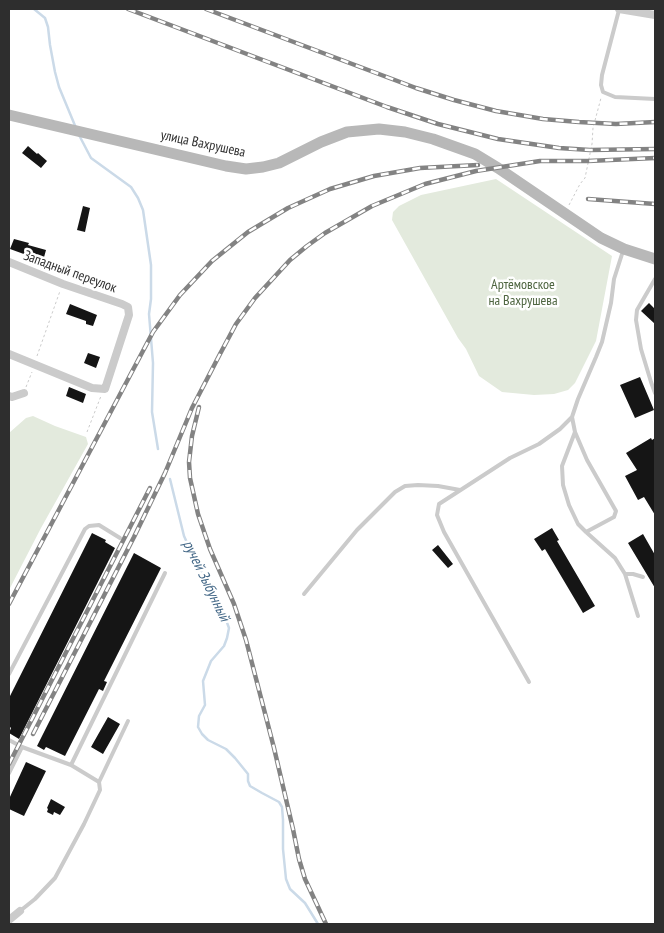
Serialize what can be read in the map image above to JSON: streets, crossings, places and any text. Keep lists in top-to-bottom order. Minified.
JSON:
{"streets":{"main road":["улица Вахрушева"],"street":["Западный переулок"]},"water":["ручей Зыбунный"],"parks":["Артёмовское на Вахрушева"]}
